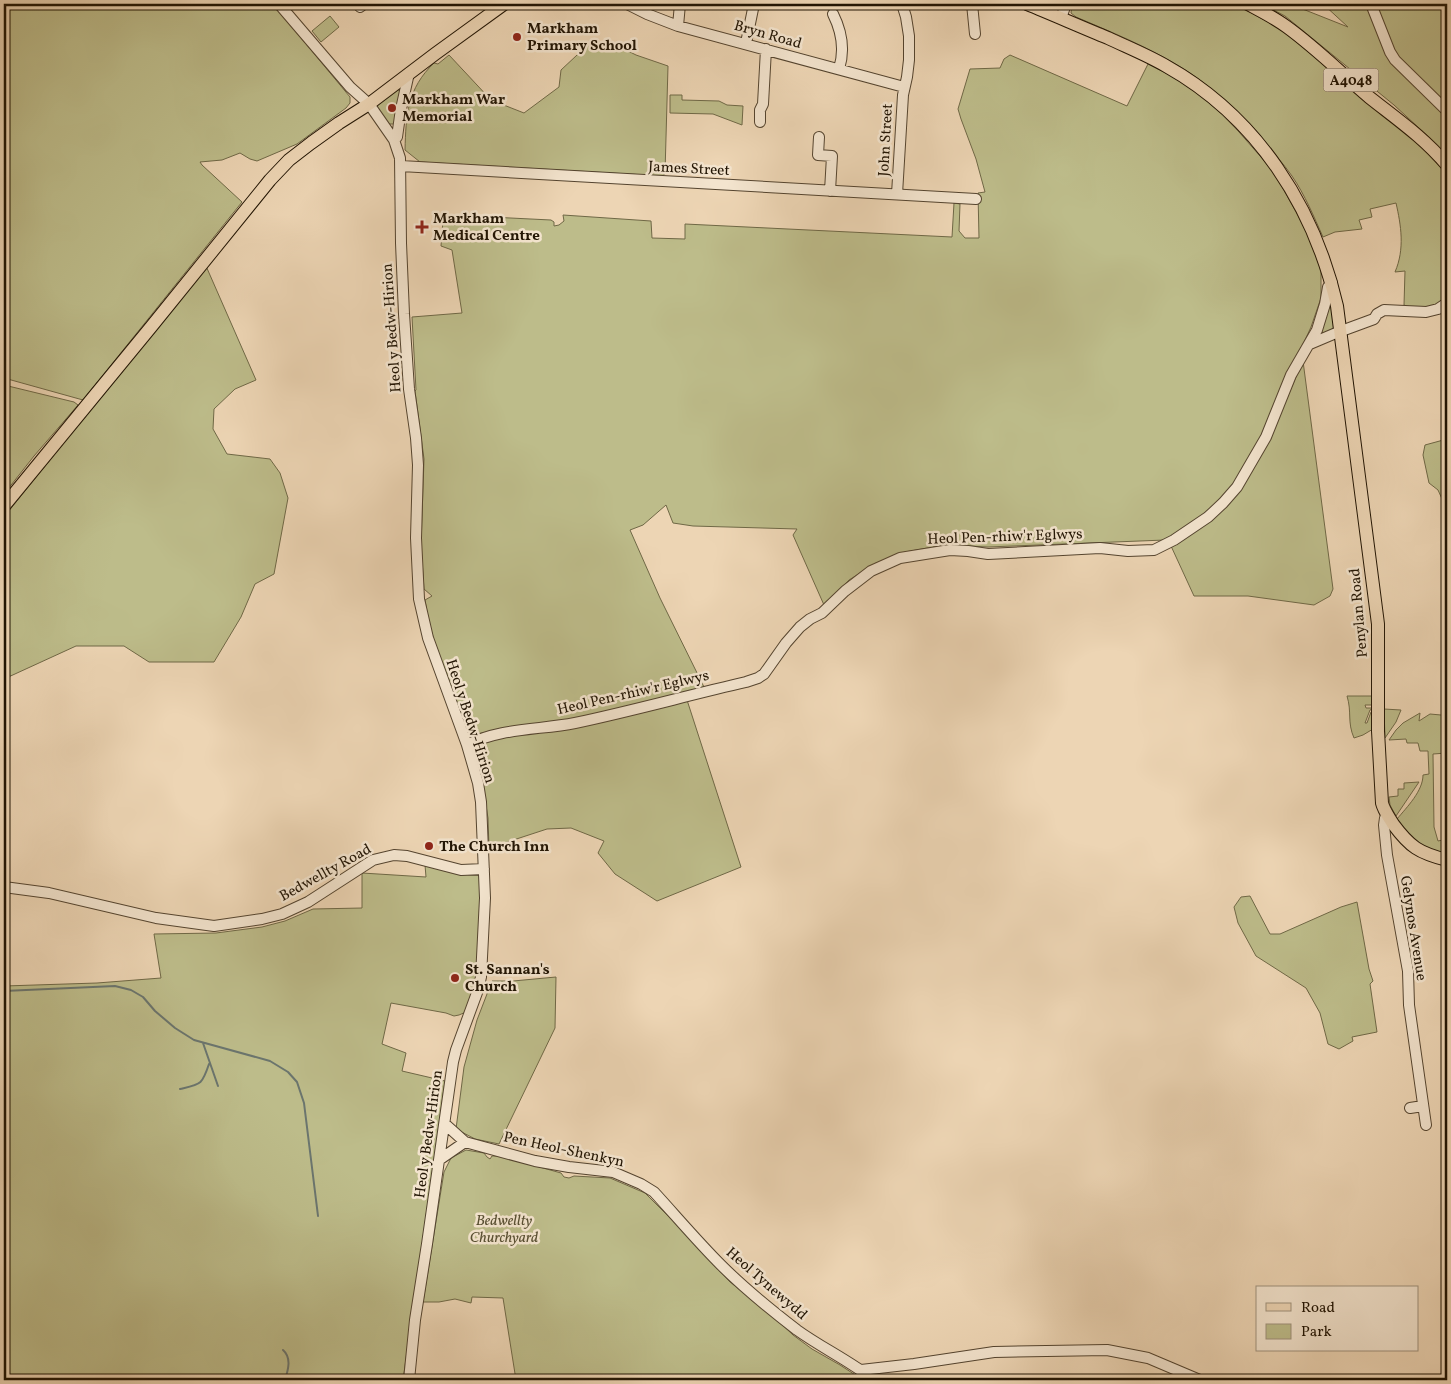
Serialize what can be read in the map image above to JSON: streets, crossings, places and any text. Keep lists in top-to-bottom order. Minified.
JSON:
{"streets":{"main road":["A4048","Penylan Road"],"street":["Bryn Road","John Street","James Street","Heol y Bedw-Hirion","Heol Pen-rhiw'r Eglwys","Bedwellty Road","Gelynos Avenue","Pen Heol-Shenkyn","Heol Tynewydd"]},"crossings":[["Bryn Road","John Street"],["John Street","James Street"],["James Street","Heol y Bedw-Hirion"],["Heol y Bedw-Hirion","Heol Pen-rhiw'r Eglwys"],["Heol y Bedw-Hirion","Bedwellty Road"],["Heol y Bedw-Hirion","Pen Heol-Shenkyn"],["Heol Pen-rhiw'r Eglwys","Penylan Road"],["Penylan Road","Gelynos Avenue"],["Pen Heol-Shenkyn","Heol Tynewydd"]],"parks":["Bedwellty Churchyard"],"places":{"other":["Markham Primary School","Markham War Memorial","The Church Inn","St. Sannan's Church"],"health":["Markham Medical Centre"]},"legend":["Road","Park"]}
